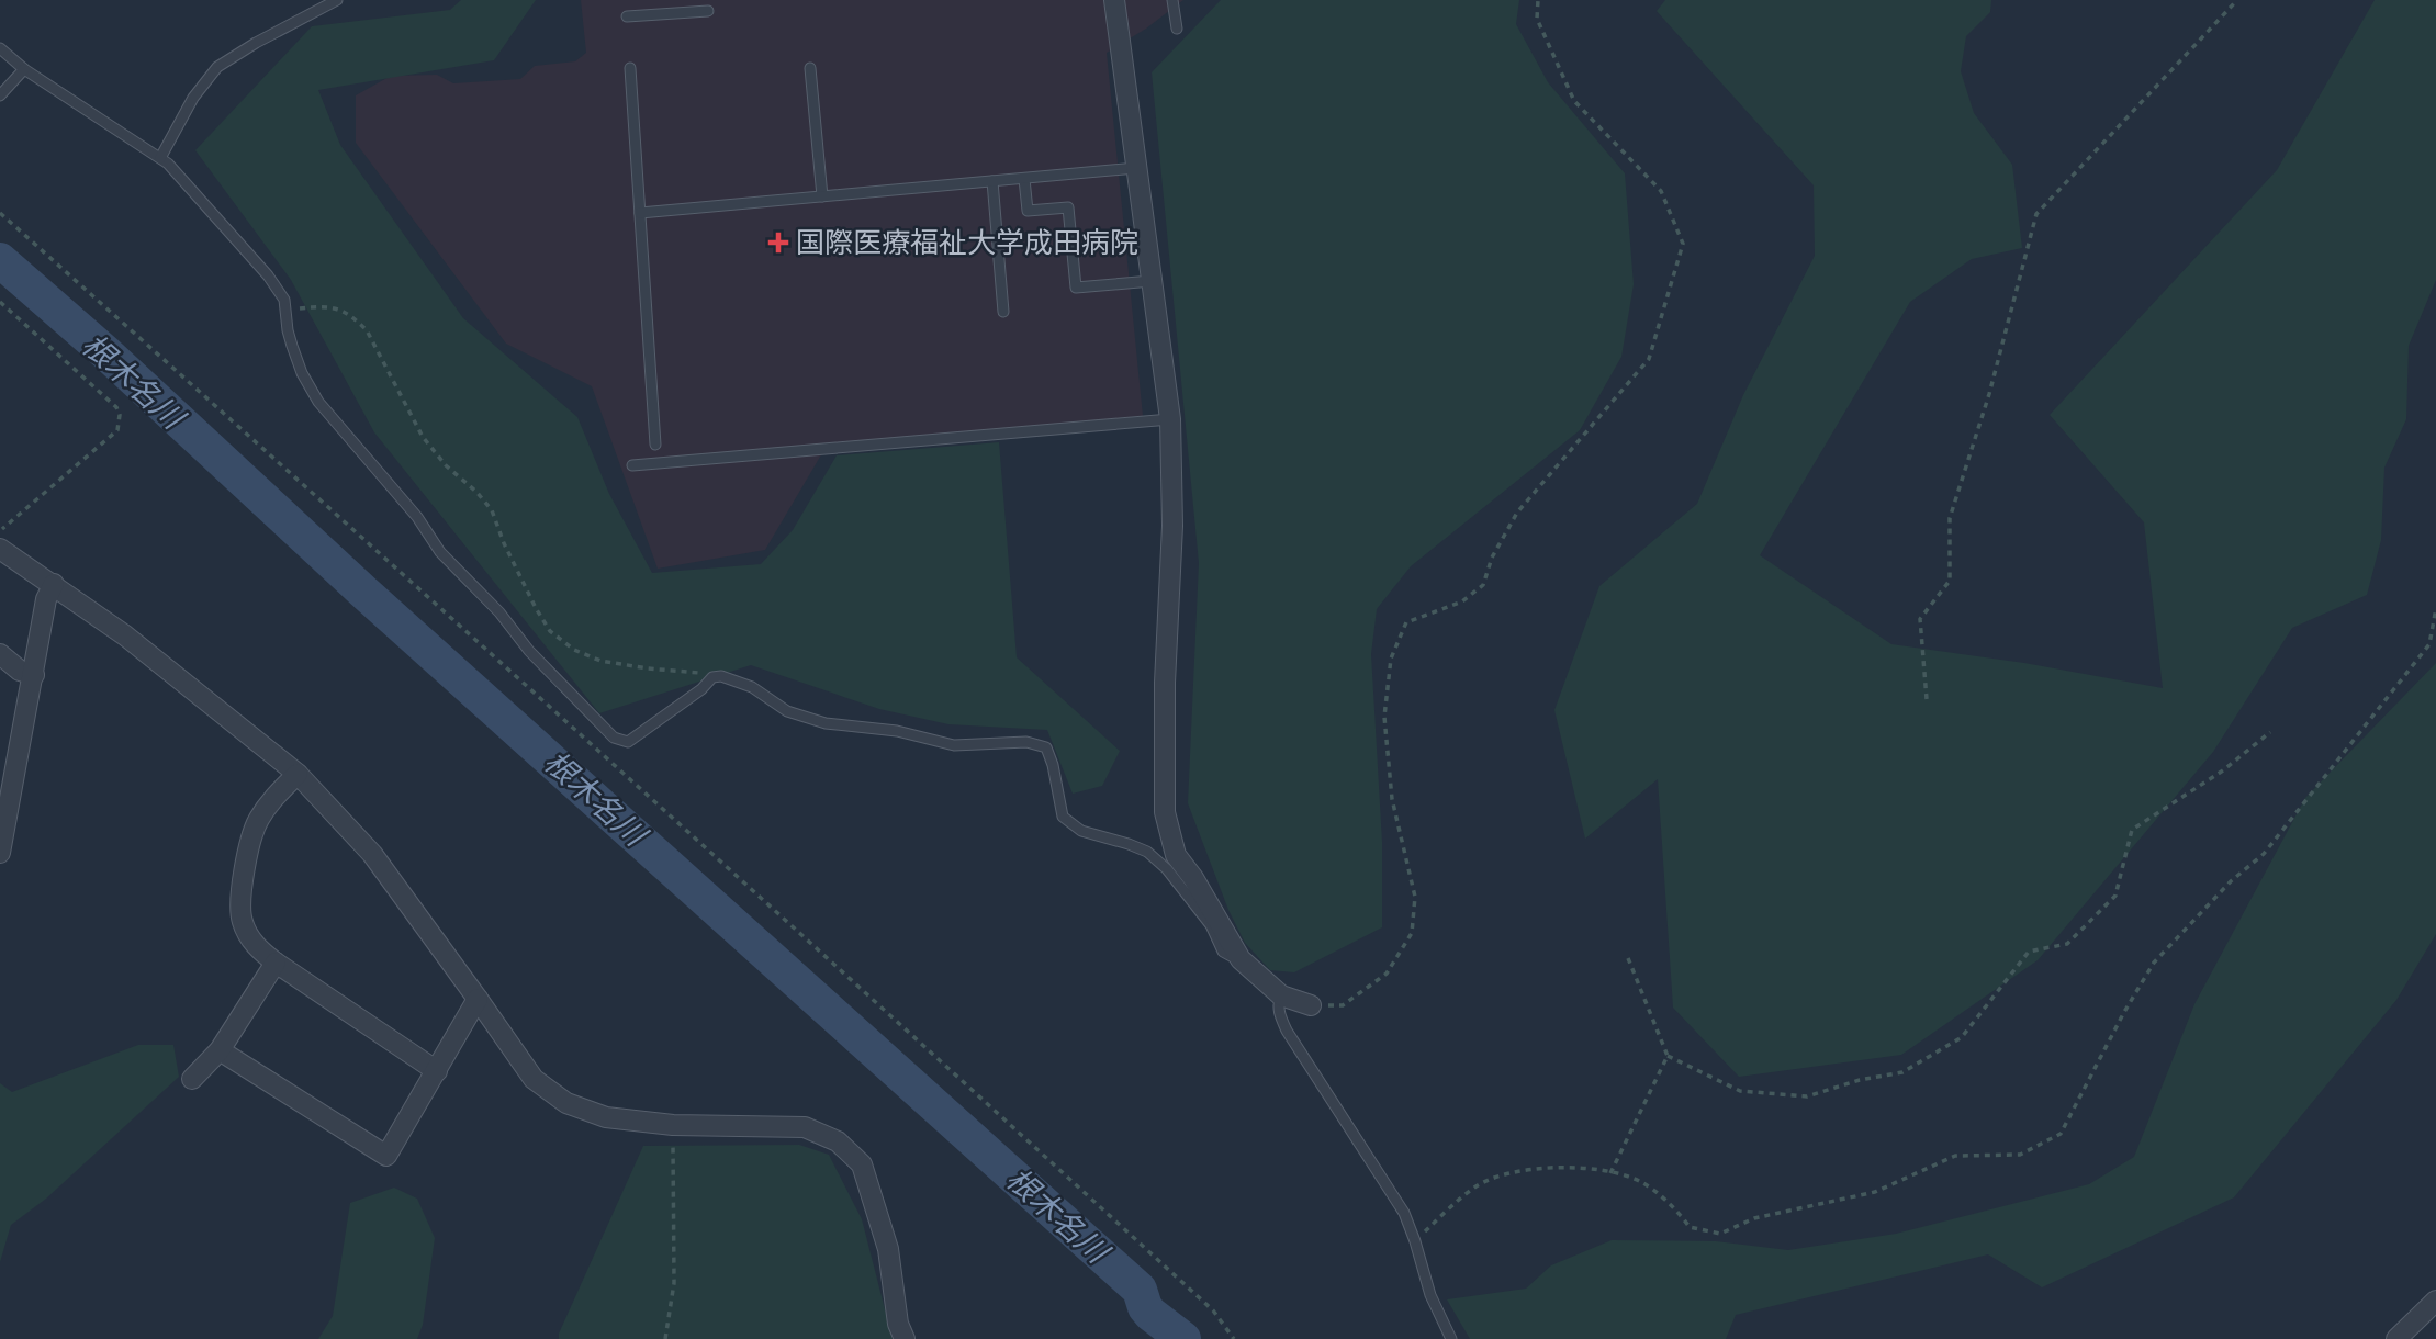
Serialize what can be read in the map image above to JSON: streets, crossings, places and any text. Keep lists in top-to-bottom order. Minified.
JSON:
{"water":["根木名川"],"places":{"health":["国際医療福祉大学成田病院"]}}
